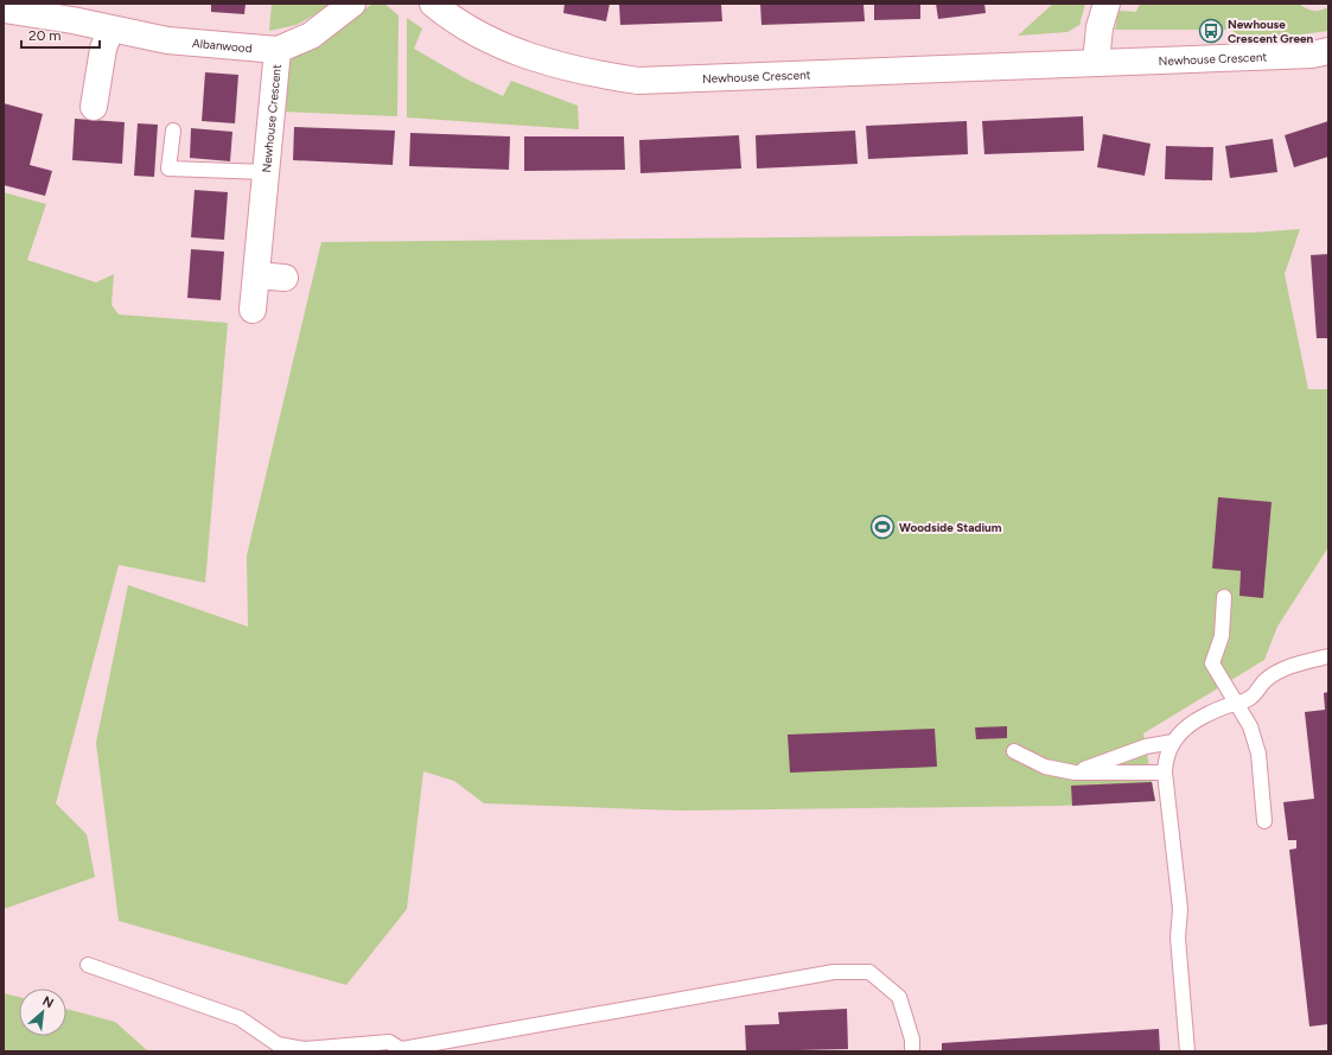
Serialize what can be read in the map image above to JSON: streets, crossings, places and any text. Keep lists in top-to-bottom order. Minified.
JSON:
{"streets":{"street":["Albanwood","Newhouse Crescent"]},"crossings":[["Albanwood","Newhouse Crescent"]],"places":{"bus stop":["Newhouse Crescent Green"],"sports":["Woodside Stadium"]},"scale_bar":"20 m","north":"top right"}
